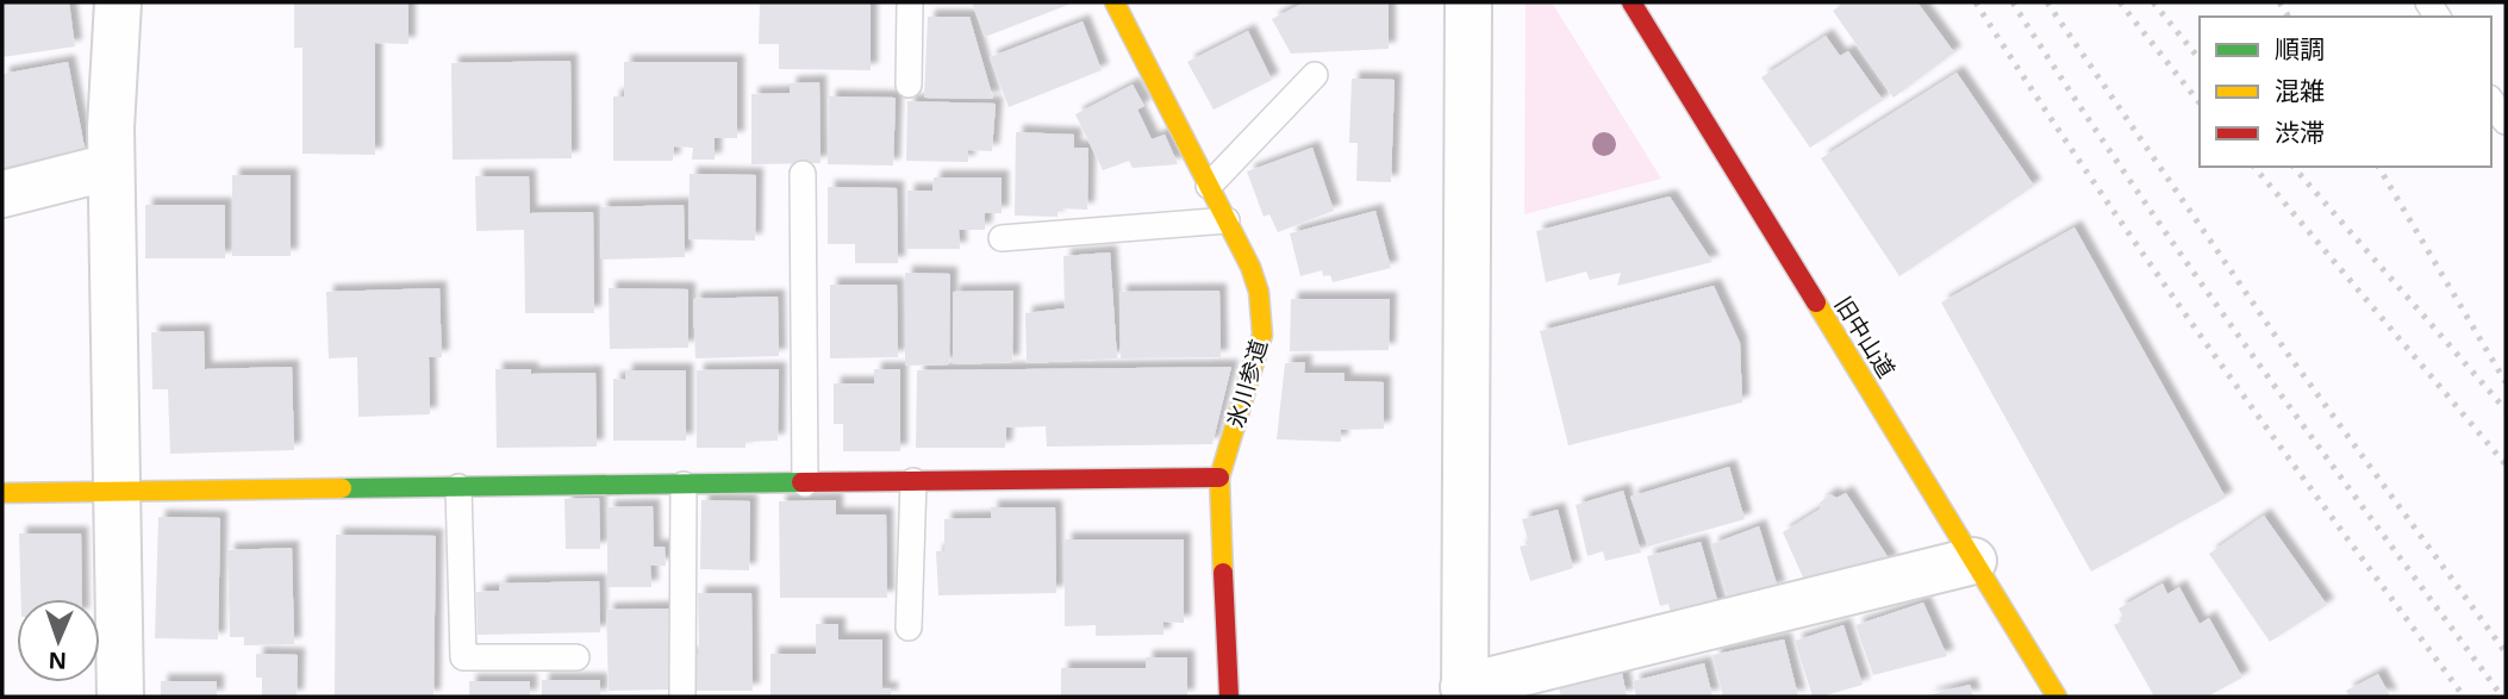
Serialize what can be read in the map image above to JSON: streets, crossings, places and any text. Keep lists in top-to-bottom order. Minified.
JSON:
{"streets":{"street":["旧中山道","氷川参道"]},"legend":["順調","混雑","渋滞"],"north":"bottom"}
